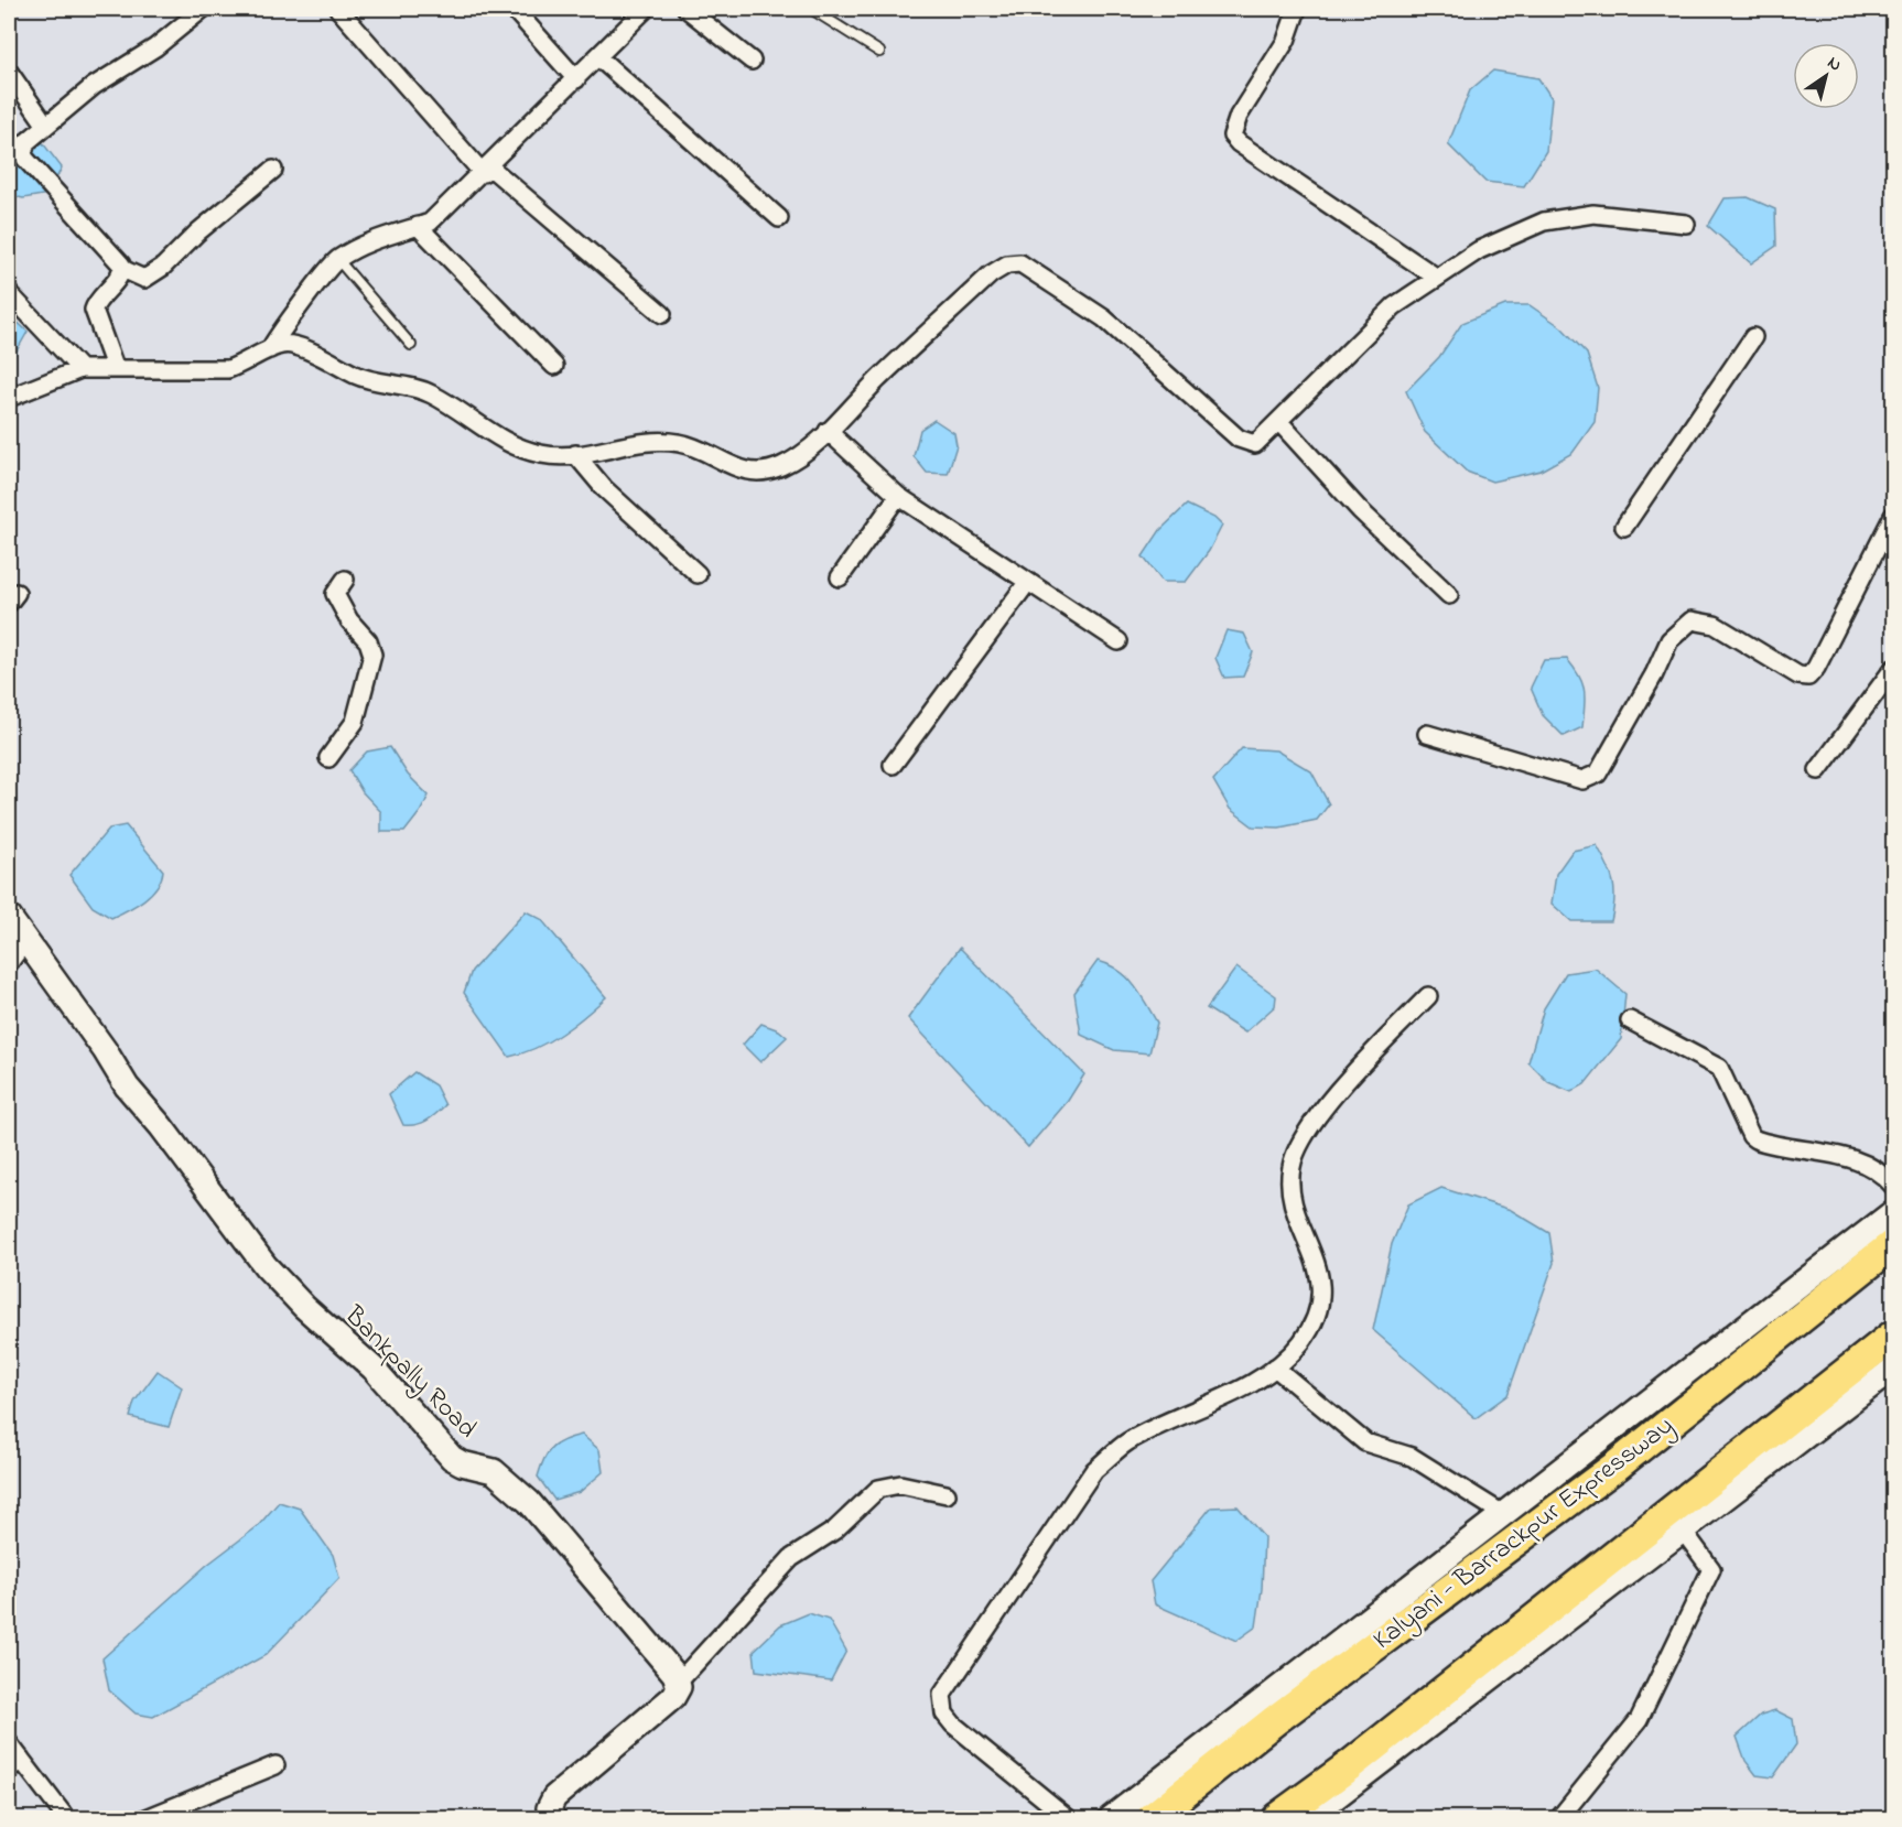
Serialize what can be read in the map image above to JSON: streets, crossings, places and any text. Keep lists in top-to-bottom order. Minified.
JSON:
{"streets":{"highway":["Kalyani - Barrackpur Expressway"],"street":["Bankpally Road"]},"north":"top right"}
